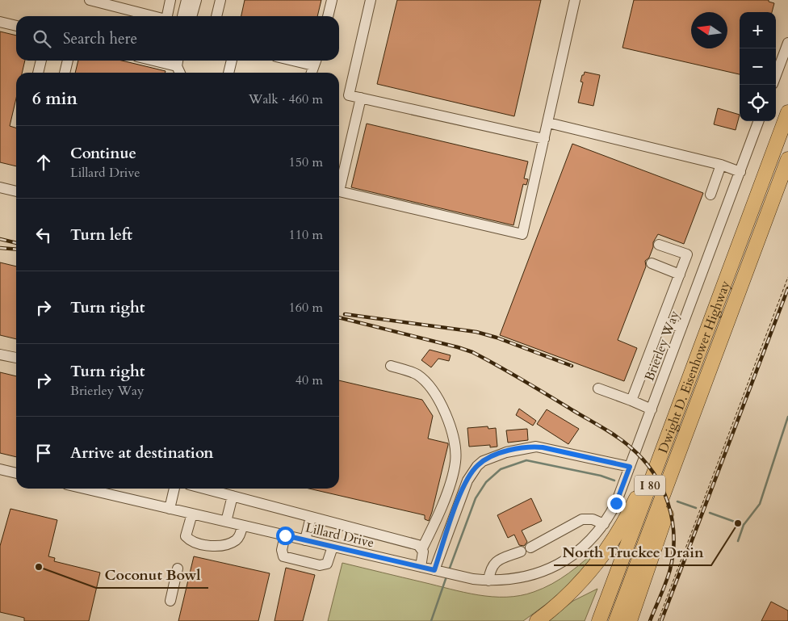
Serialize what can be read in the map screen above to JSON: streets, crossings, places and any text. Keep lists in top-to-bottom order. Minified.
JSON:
{"streets":{"highway":["Dwight D. Eisenhower Highway","I 80"],"street":["Brierley Way","Lillard Drive"]},"crossings":[["Brierley Way","Lillard Drive"]],"places":["North Truckee Drain","Coconut Bowl"],"north":"left","page":{"map_buttons":["+","−"],"search":"Search here","heading":["6 min","Walk · 460 m"],"list":[["Continue","Lillard Drive","150 m"],["Turn left","110 m"],["Turn right","160 m"],["Turn right","Brierley Way","40 m"],"Arrive at destination"]}}
